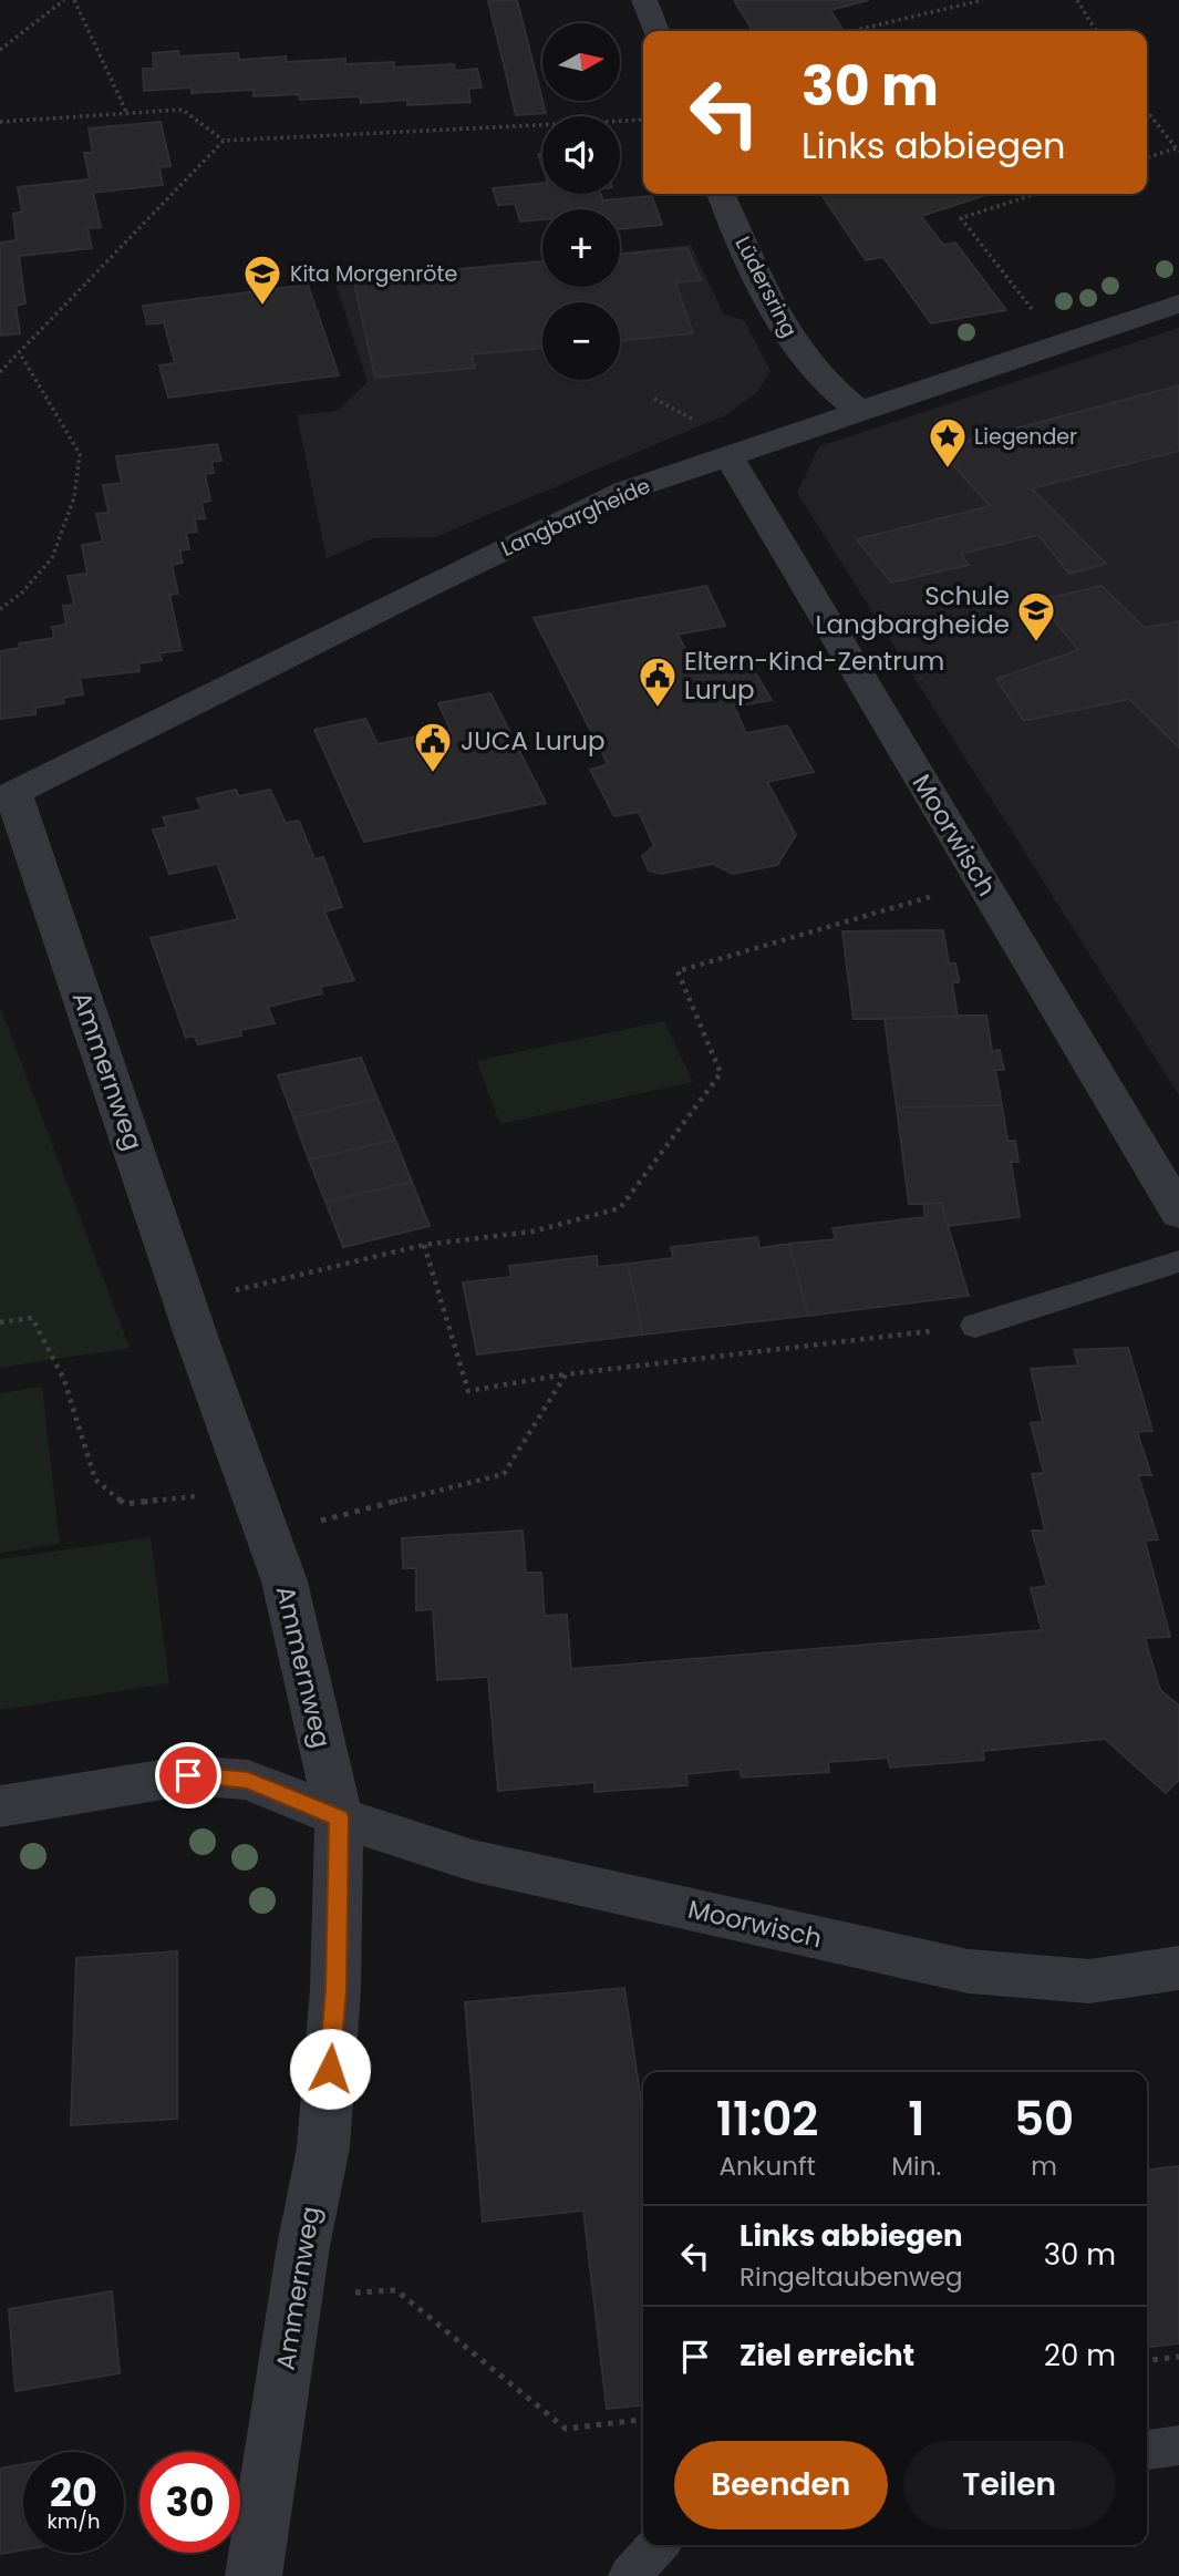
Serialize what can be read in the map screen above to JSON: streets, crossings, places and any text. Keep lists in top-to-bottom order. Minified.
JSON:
{"streets":{"street":["Lüdersring","Langbargheide","Moorwisch","Ammernweg"]},"crossings":[["Lüdersring","Langbargheide"],["Langbargheide","Moorwisch"],["Langbargheide","Ammernweg"],["Moorwisch","Ammernweg"]],"places":{"school or university":["Kita Morgenröte","Schule Langbargheide"],"place":["Liegender"],"public building":["Eltern-Kind-Zentrum Lurup","JUCA Lurup"]},"north":"right","page":{"map_buttons":["+","−"],"turn":["30 m","Links abbiegen"],"eta":["11:02","Ankunft","1","Min.","50","m"],"list":[{"name":"Links abbiegen","note":"Ringeltaubenweg","value":"30 m"},{"name":"Ziel erreicht","value":"20 m"}],"buttons":["Beenden","Teilen"],"speed":"20 km/h","limit":"30"}}
